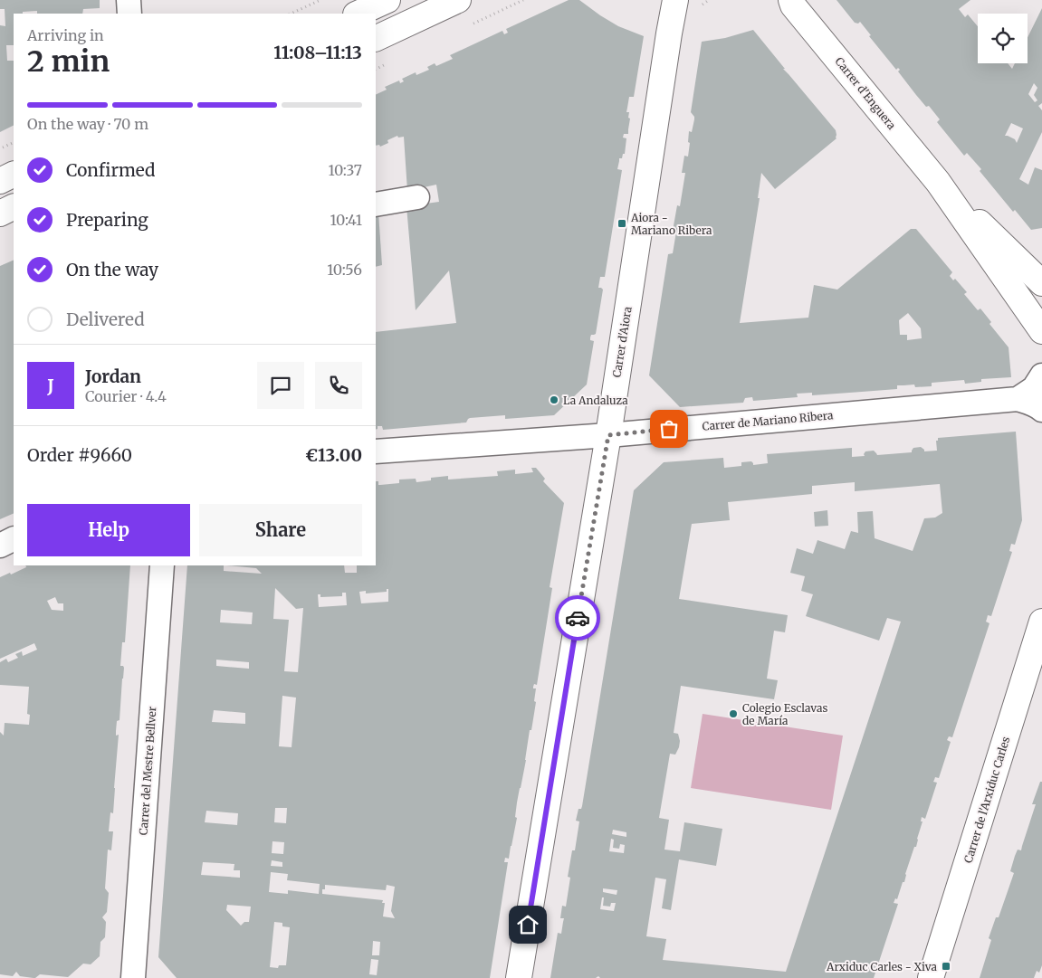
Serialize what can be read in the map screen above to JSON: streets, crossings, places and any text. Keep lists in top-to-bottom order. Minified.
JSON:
{"streets":{"street":["Carrer d'Enguera","Carrer d'Aiora","Carrer de Mariano Ribera","Carrer del Mestre Bellver","Carrer de l'Arxiduc Carles"]},"crossings":[["Carrer d'Aiora","Carrer de Mariano Ribera"]],"places":{"transit":["Aiora - Mariano Ribera","Arxiduc Carles - Xiva"],"other":["La Andaluza","Colegio Esclavas de María"]},"page":{"heading":["2 min","Arriving in","11:08–11:13"],"panel":["Jordan","Courier · 4.4","Order #9660","€13.00"],"bar":"On the way · 70 m","list":[["Confirmed","10:37"],["Preparing","10:41"],["On the way","10:56"],"Delivered"],"round":"J","buttons":["Help","Share"]}}
